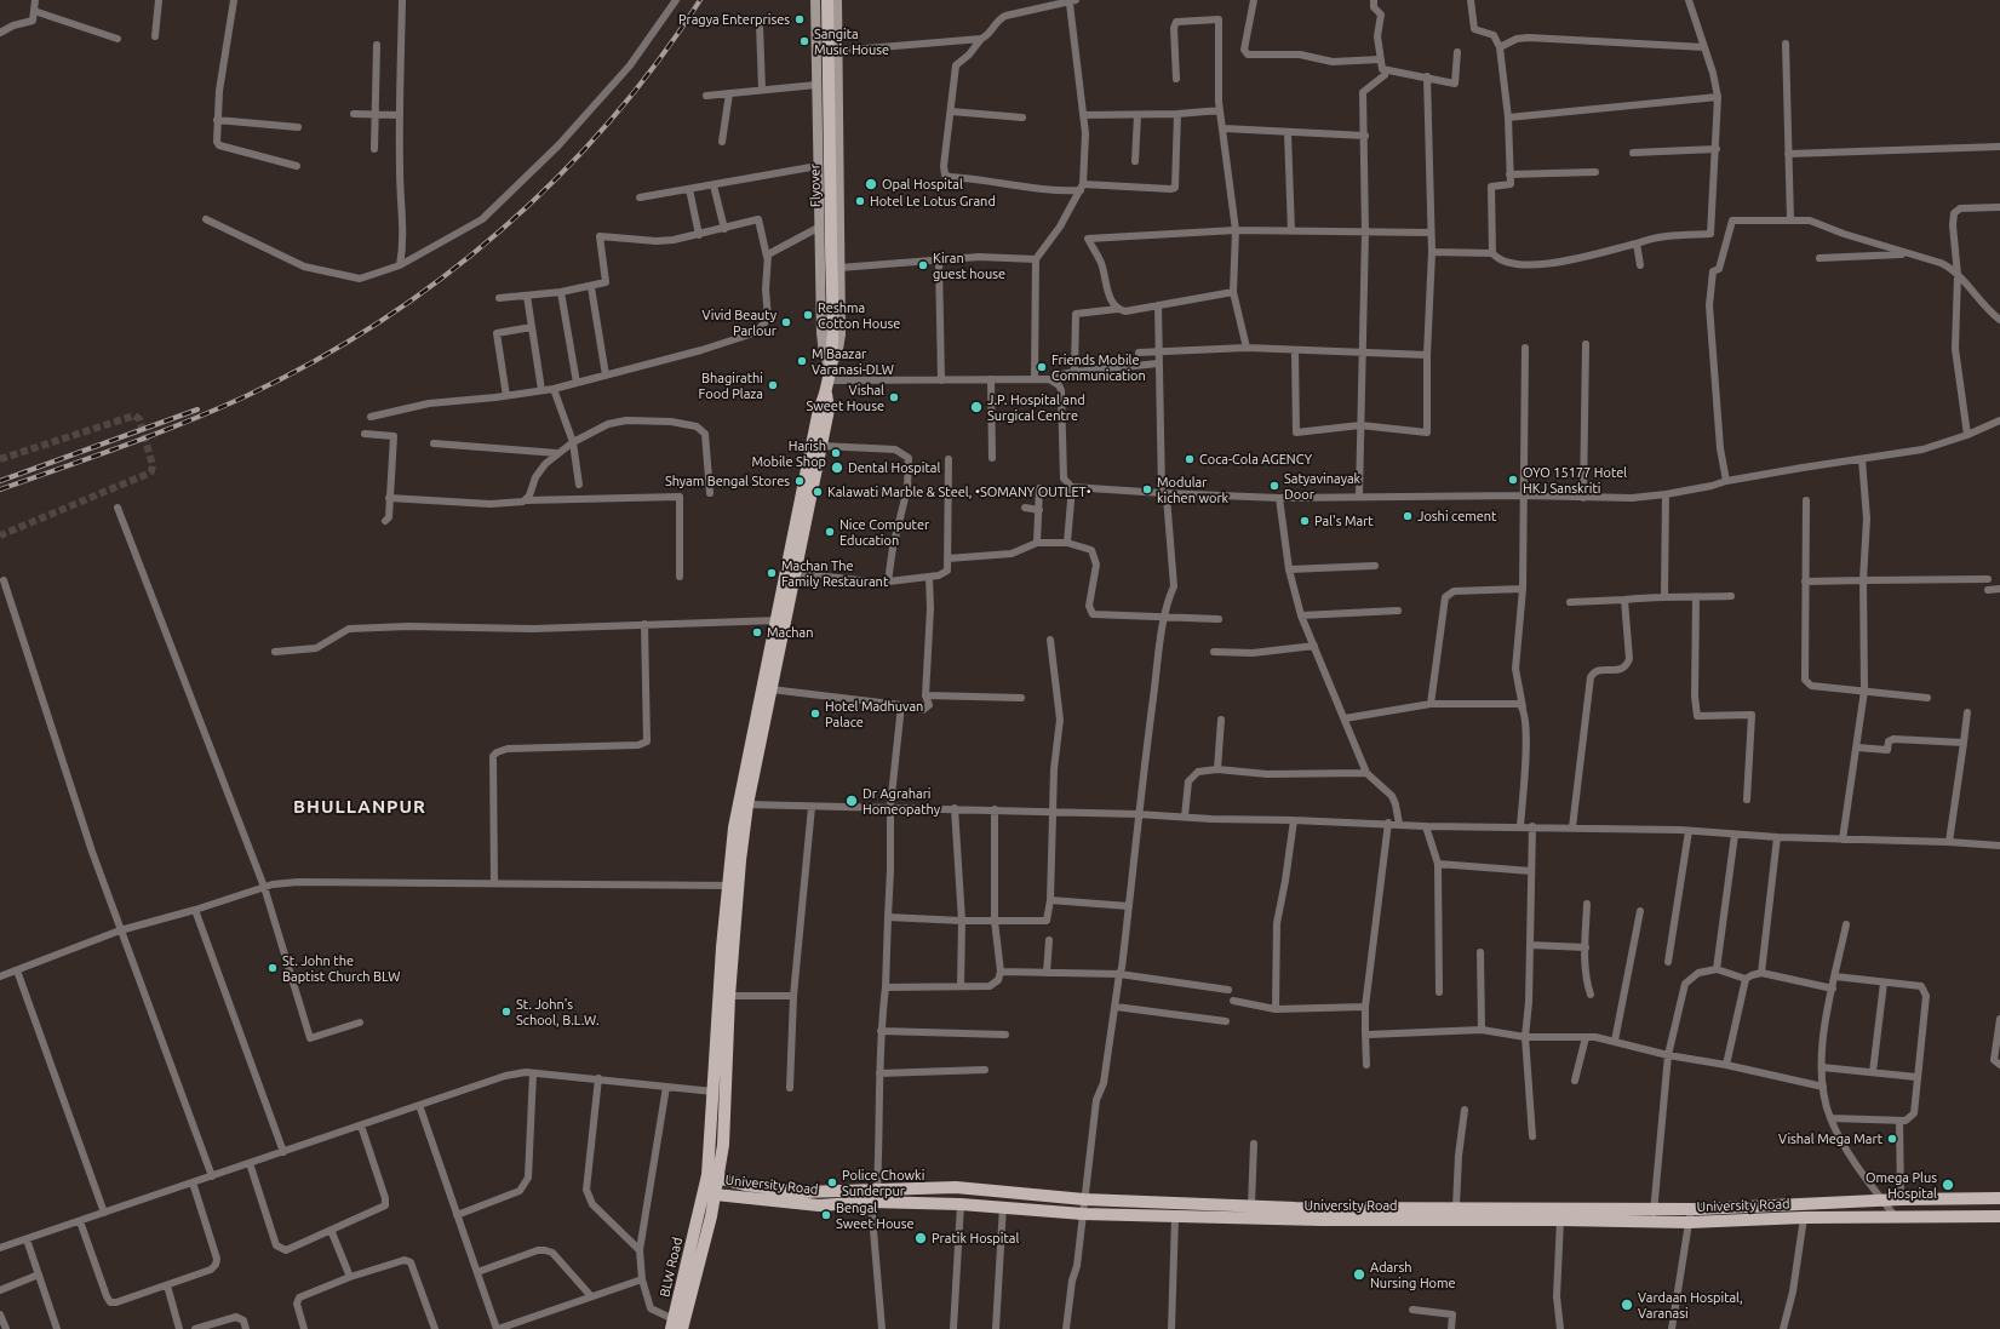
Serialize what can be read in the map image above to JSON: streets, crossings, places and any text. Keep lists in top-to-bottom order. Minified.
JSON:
{"streets":{"main road":["Flyover","University Road","BLW Road"]},"crossings":[["University Road","BLW Road"]],"districts":["BHULLANPUR"],"places":["Pragya Enterprises","Sangita Music House","Opal Hospital","Hotel Le Lotus Grand","Kiran guest house","Reshma Cotton House","Vivid Beauty Parlour","M Baazar Varanasi-DLW","Friends Mobile Communication","Bhagirathi Food Plaza","Vishal Sweet House","J.P. Hospital and Surgical Centre","Harish Mobile Shop","Coca-Cola AGENCY","Dental Hospital","OYO 15177 Hotel HKJ Sanskriti","Shyam Bengal Stores","Satyavinayak Door","Modular kichen work","Kalawati Marble & Steel, •SOMANY OUTLET•","Joshi cement","Pal's Mart","Nice Computer Education","Machan The Family Restaurant","Machan","Hotel Madhuvan Palace","Dr Agrahari Homeopathy","St. John the Baptist Church BLW","St. John's School, B.L.W.","Vishal Mega Mart","Police Chowki Sunderpur","Omega Plus Hospital","Bengal Sweet House","Pratik Hospital","Adarsh Nursing Home","Vardaan Hospital, Varanasi"]}
